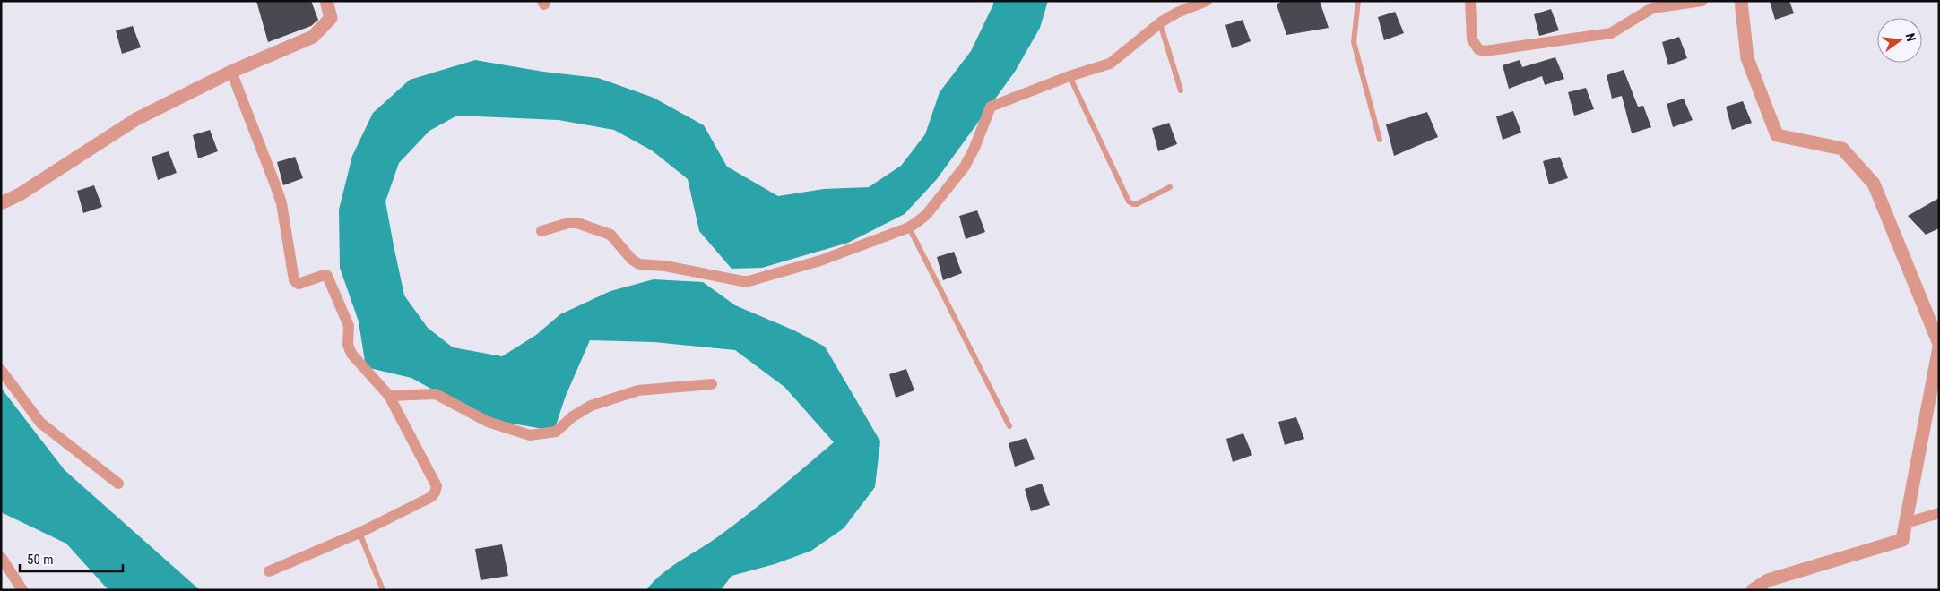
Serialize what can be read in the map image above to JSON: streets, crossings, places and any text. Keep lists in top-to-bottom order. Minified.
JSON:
{"scale_bar":"50 m","north":"right"}
